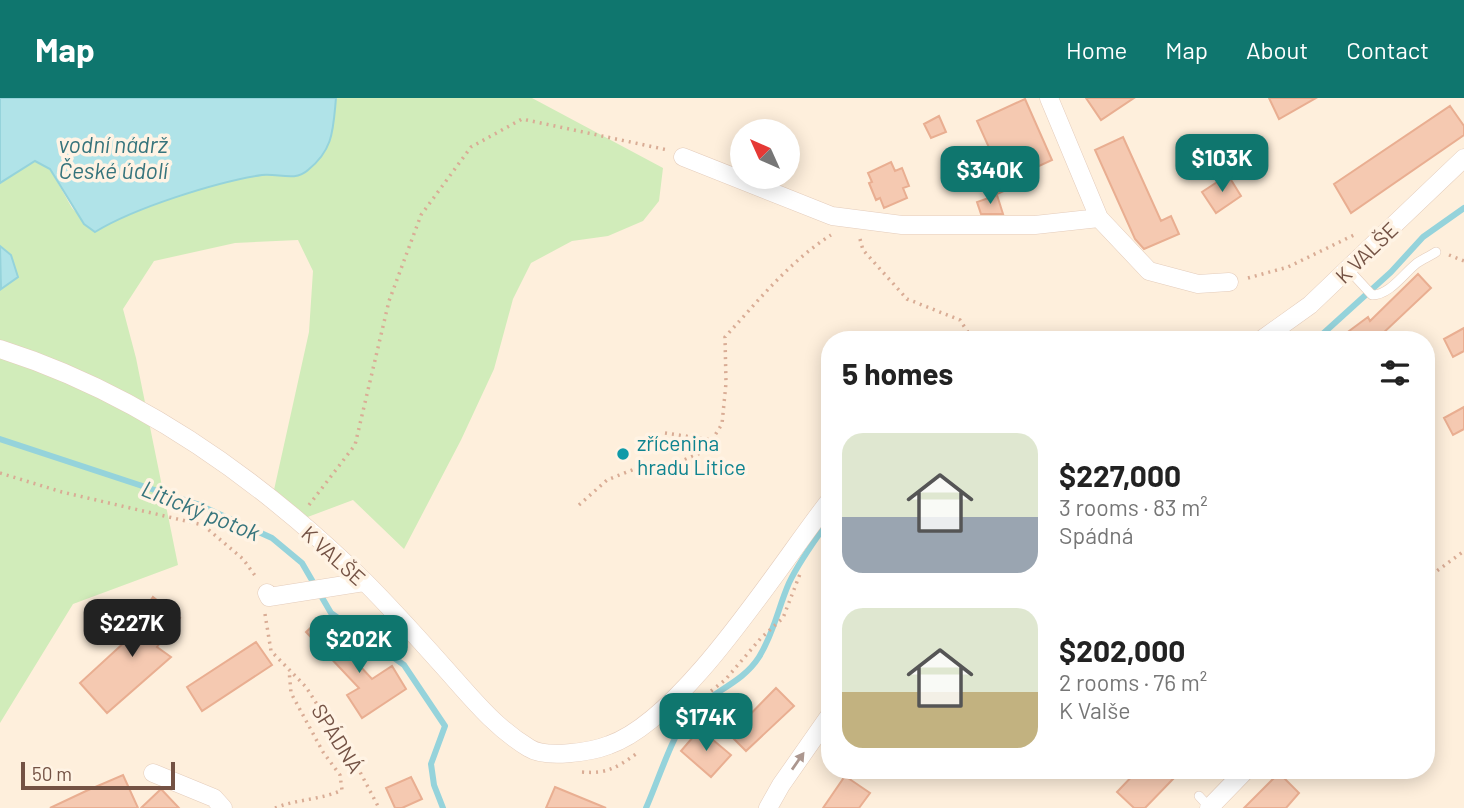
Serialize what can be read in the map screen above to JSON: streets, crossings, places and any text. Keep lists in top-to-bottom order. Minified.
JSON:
{"streets":{"street":["K VALŠE"],"path":["SPÁDNÁ"]},"water":["vodní nádrž České údolí","Litický potok"],"places":["zřícenina hradu Litice"],"scale_bar":"50 m","north":"top left","page":{"header":"Map","nav":["Home","Map","About","Contact"],"price":["$103K","$340K","$227K","$202K","$174K"],"heading":"5 homes","list":[{"name":"$227,000","note":"3 rooms · 83 m² · Spádná"},{"name":"$202,000","note":"2 rooms · 76 m² · K Valše"}],"scale":"50 m"}}
